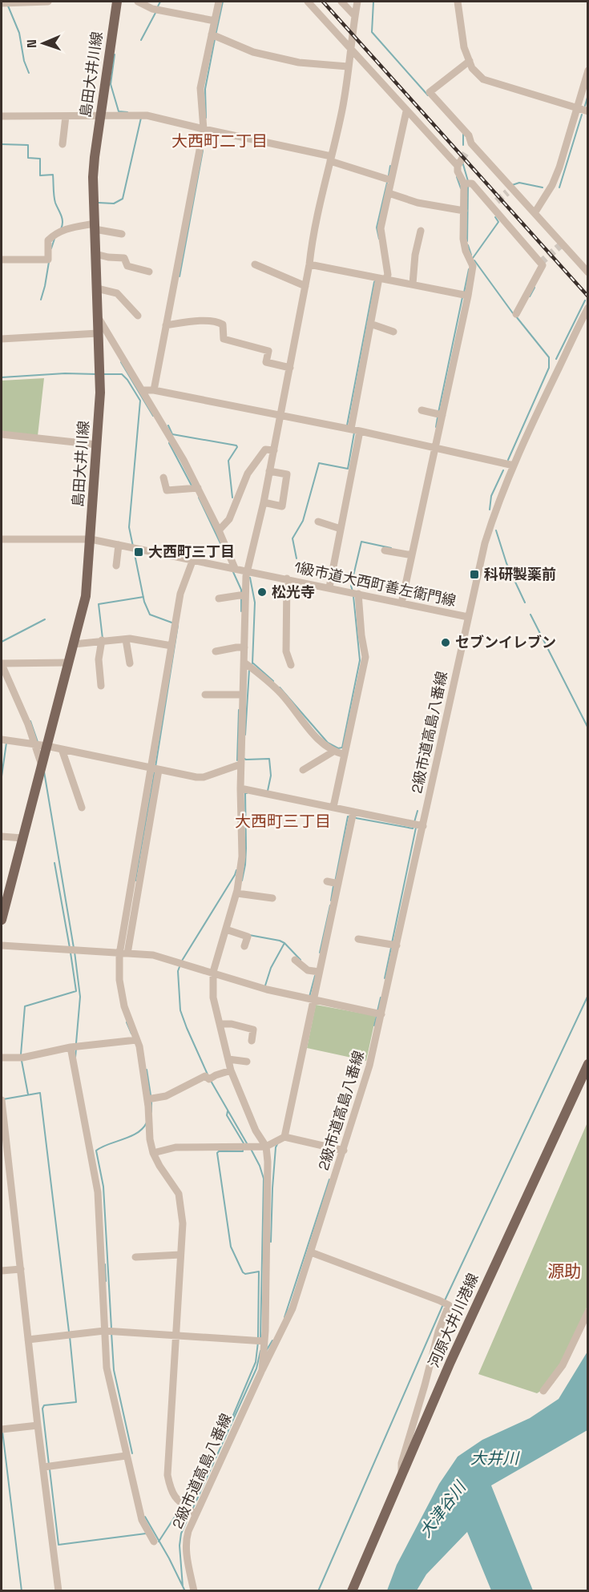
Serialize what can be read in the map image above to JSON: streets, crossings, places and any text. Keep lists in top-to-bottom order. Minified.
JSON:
{"streets":{"main road":["島田大井川線","河原大井川港線"],"street":["1級市道大西町善左衛門線","2級市道高島八番線"]},"crossings":[["島田大井川線","1級市道大西町善左衛門線"],["1級市道大西町善左衛門線","2級市道高島八番線"]],"districts":["大西町二丁目","大西町三丁目","源助"],"water":["大井川","大津谷川"],"places":{"transit":["大西町三丁目","科研製薬前"],"other":["松光寺","セブンイレブン"]},"north":"left"}
